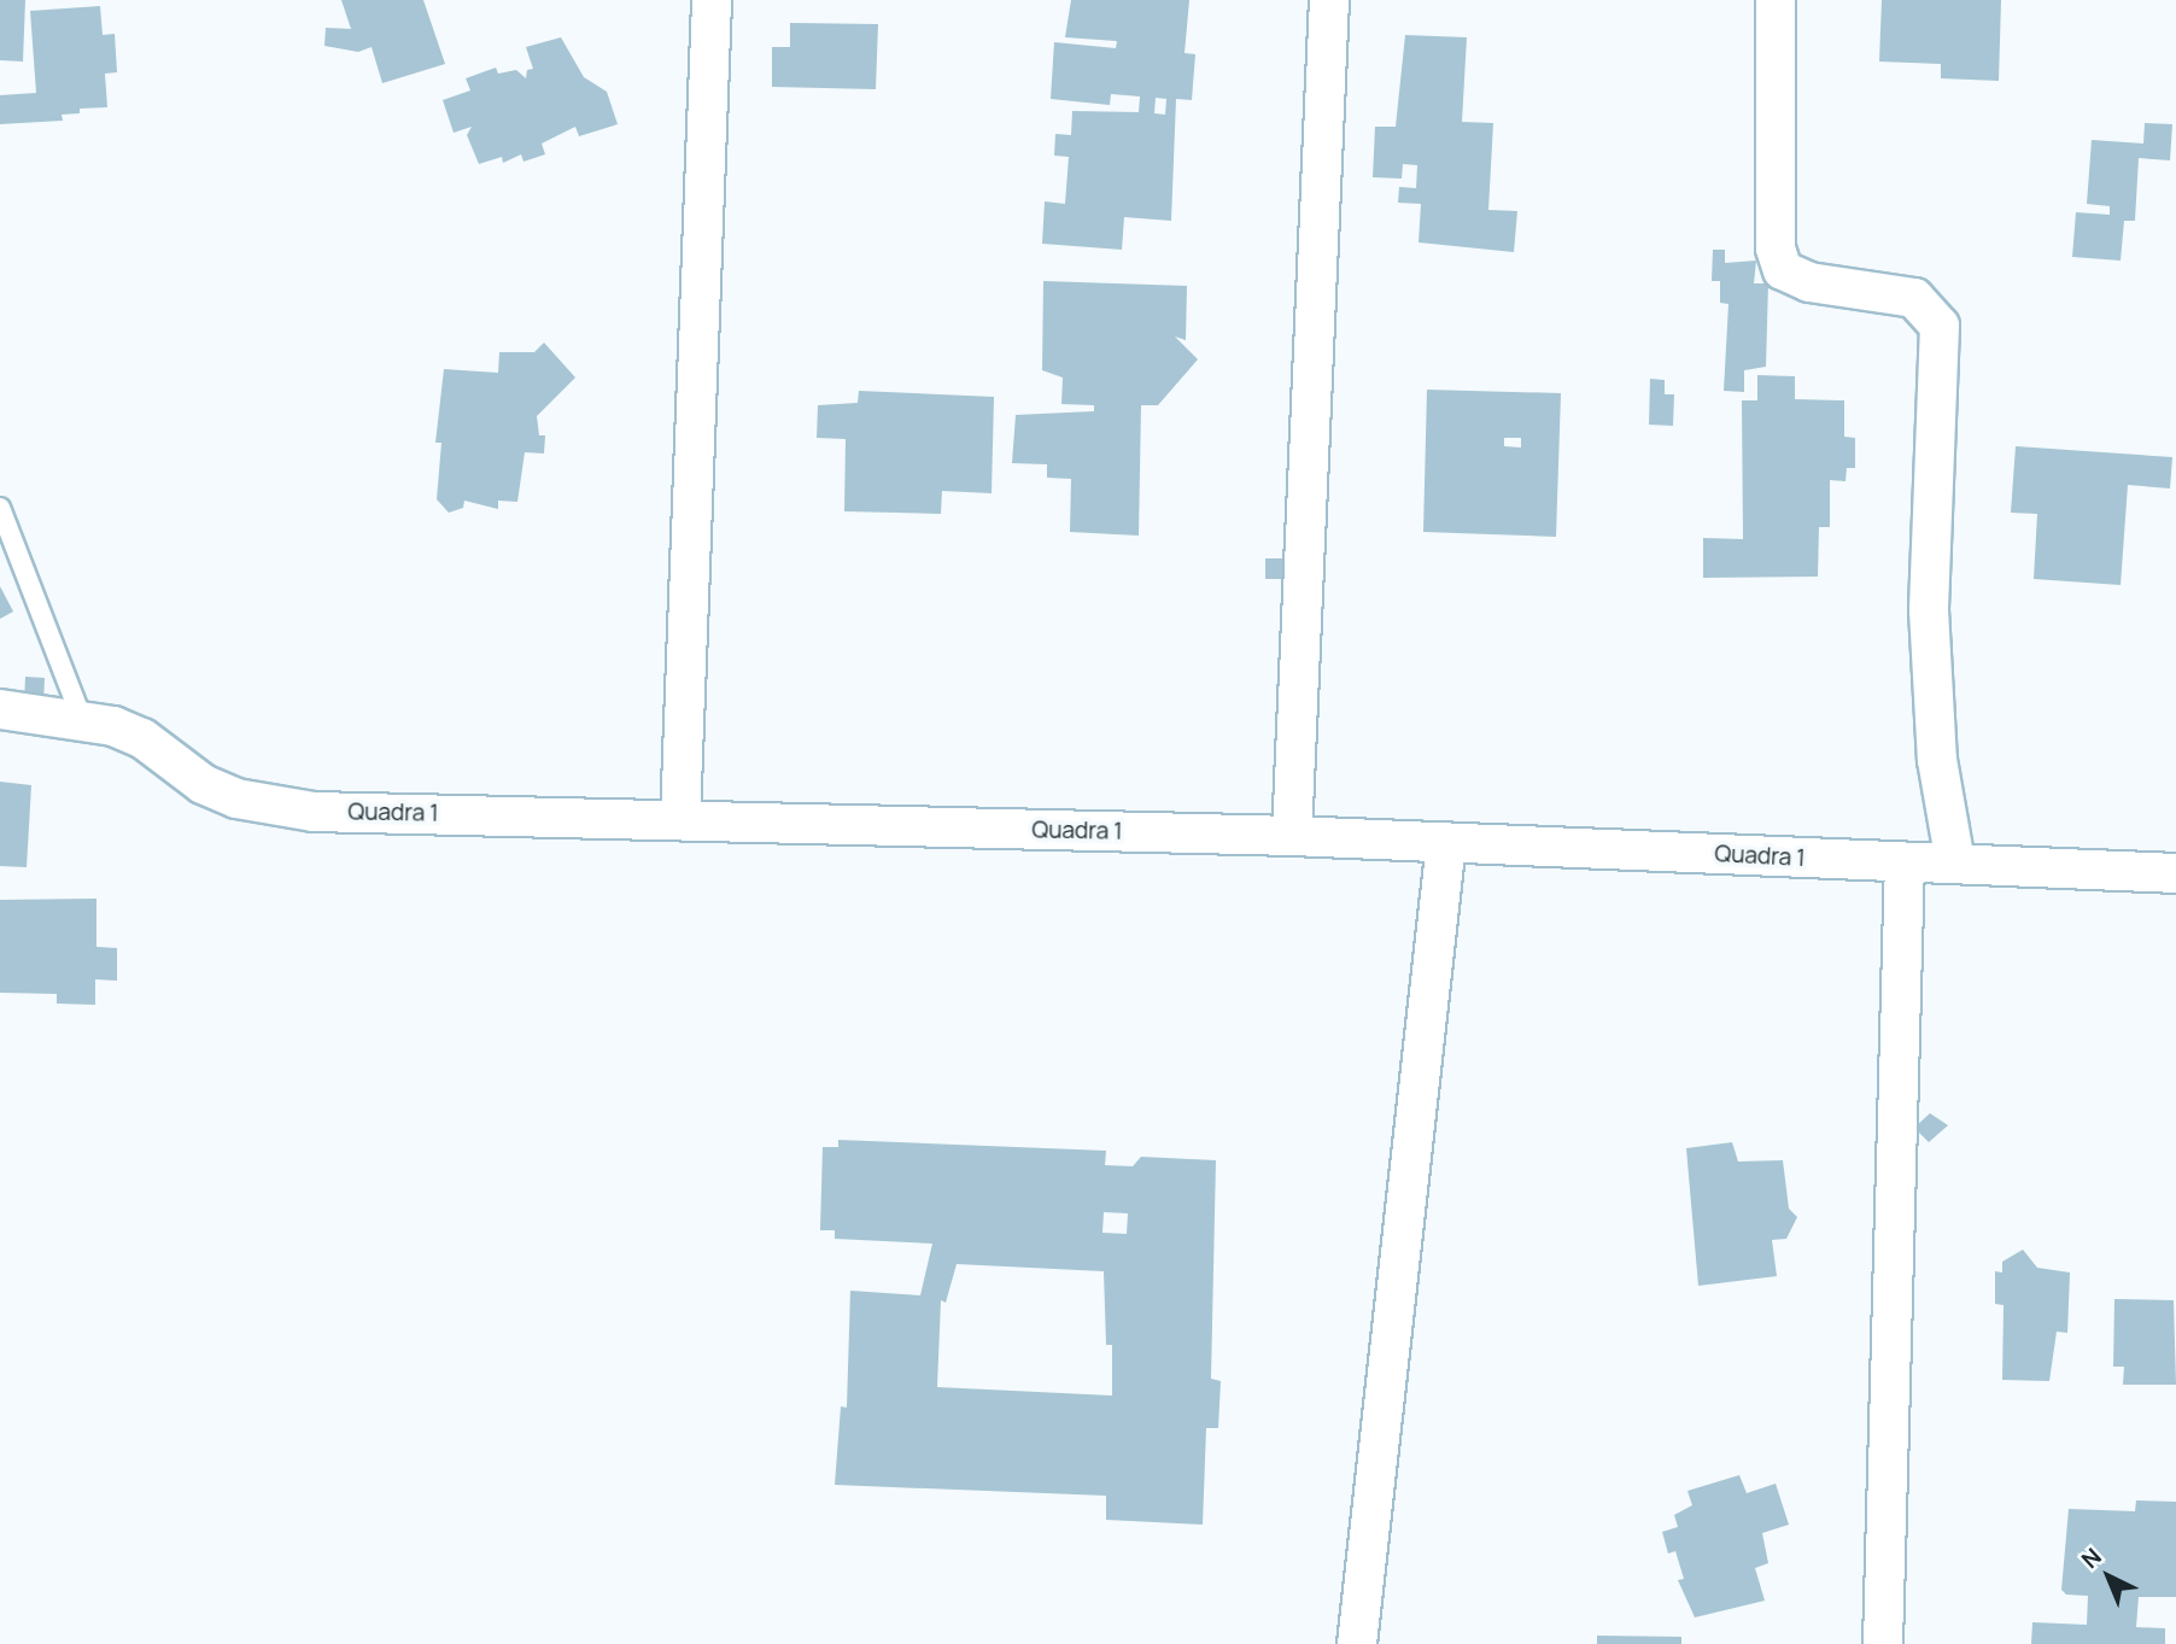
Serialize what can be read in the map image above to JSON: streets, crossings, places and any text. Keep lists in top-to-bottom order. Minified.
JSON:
{"streets":{"street":["Quadra 1"]},"north":"top left"}
